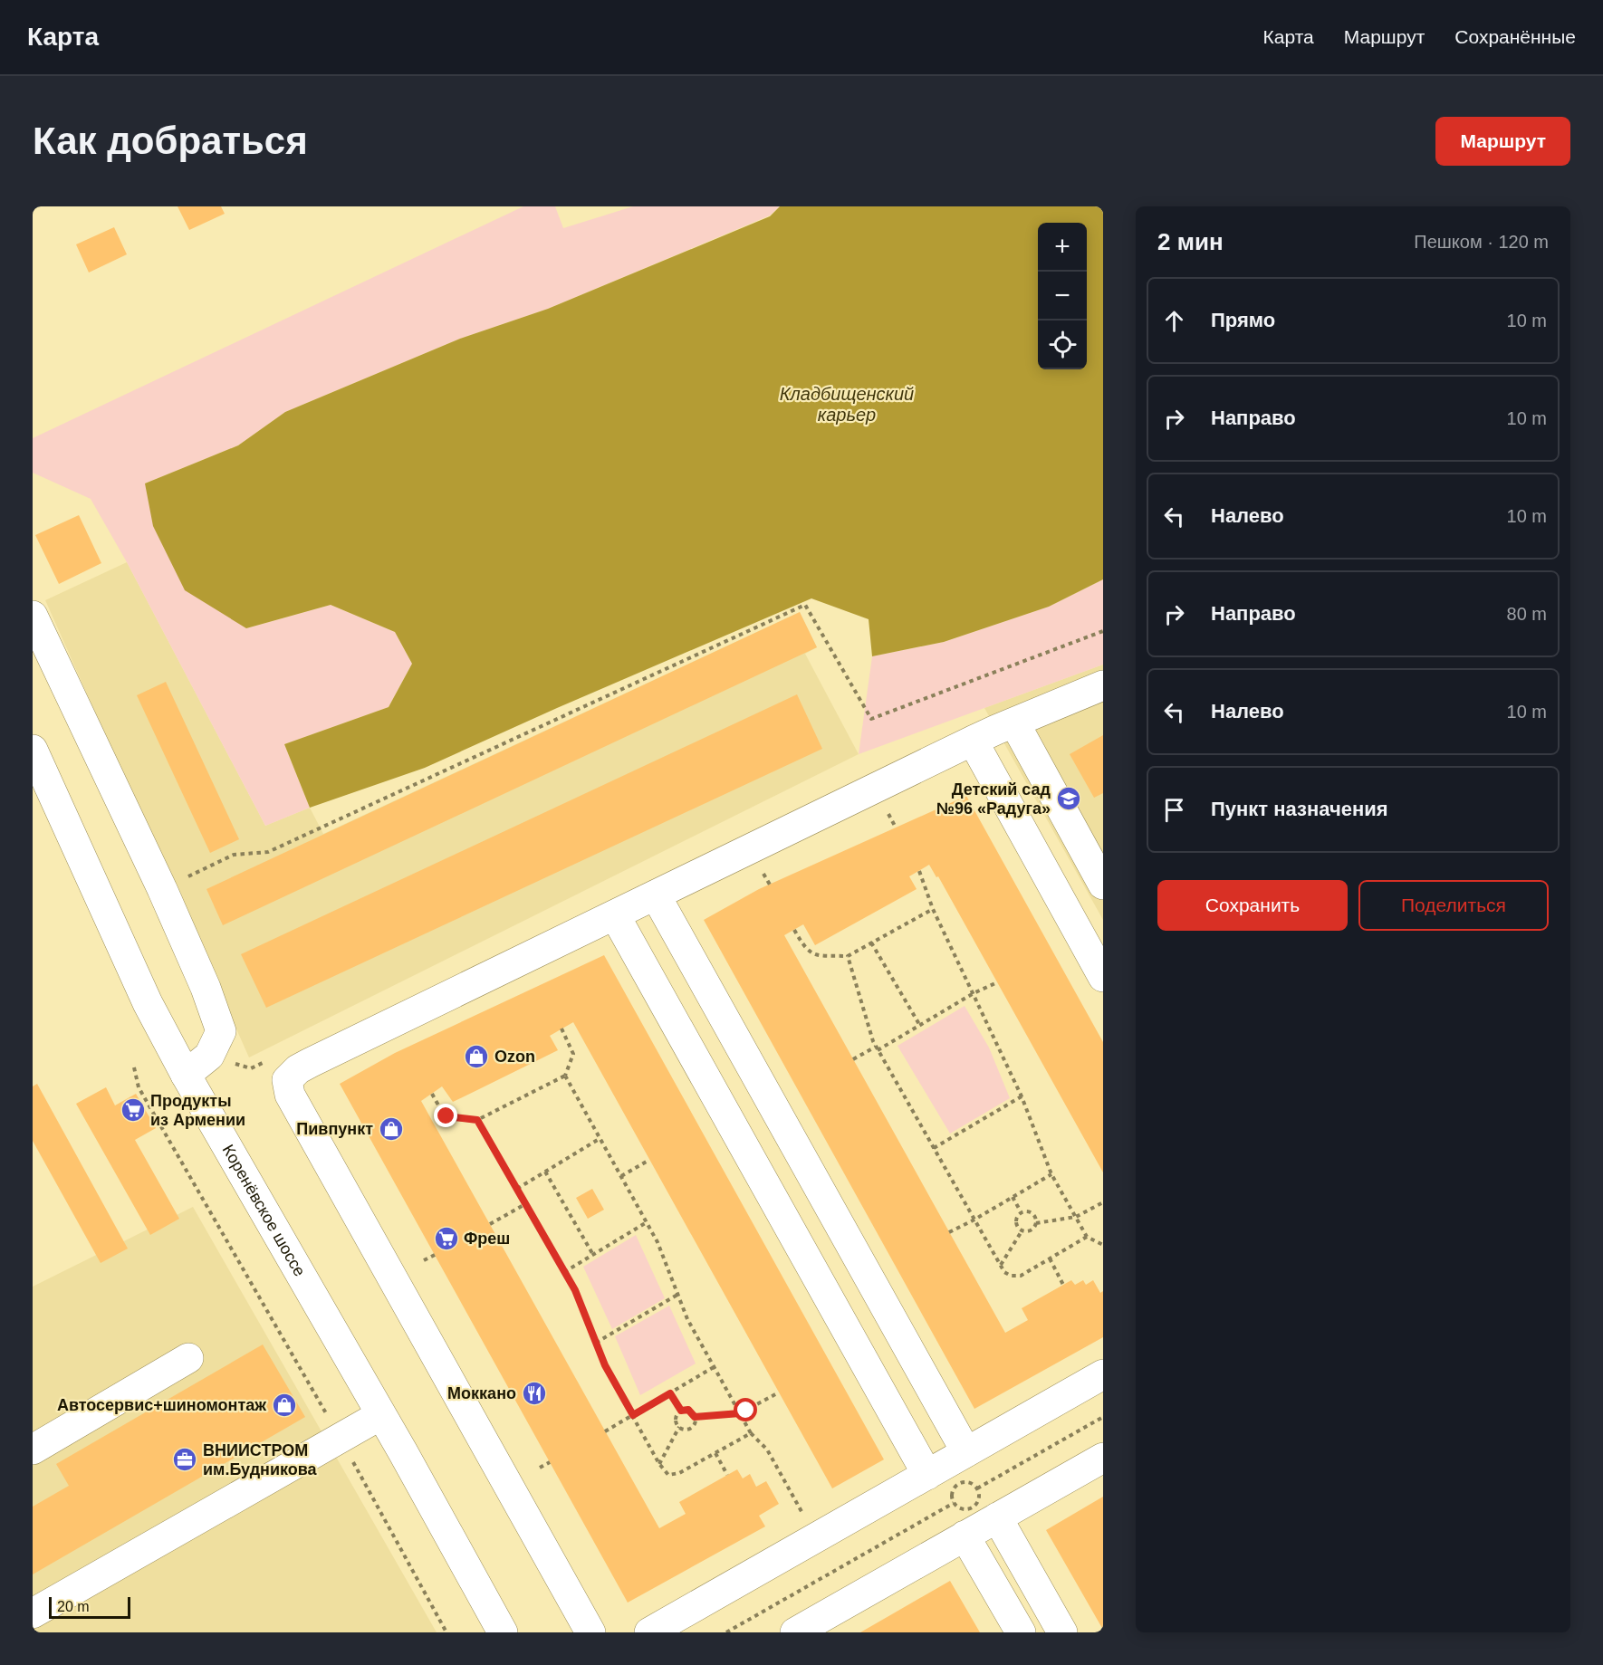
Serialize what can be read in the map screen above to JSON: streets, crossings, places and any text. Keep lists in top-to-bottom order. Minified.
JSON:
{"streets":{"main road":["Коренёвское шоссе"]},"water":["Кладбищенский карьер"],"places":{"school or university":["Детский сад №96 «Радуга»"],"shop":["Ozon","Пивпункт","Автосервис+шиномонтаж"],"supermarket":["Продукты из Армении","Фреш"],"restaurant":["Моккано"],"office":["ВНИИСТРОМ им.Будникова"]},"scale_bar":"20 m","page":{"header":"Карта","nav":["Карта","Маршрут","Сохранённые"],"buttons":["Маршрут",["Сохранить","Поделиться"]],"title":"Как добраться","heading":["2 мин","Пешком · 120 m"],"map_buttons":["+","−"],"list":[["Прямо","10 m"],["Направо","10 m"],["Налево","10 m"],["Направо","80 m"],["Налево","10 m"],"Пункт назначения"],"scale":"20 m"}}
